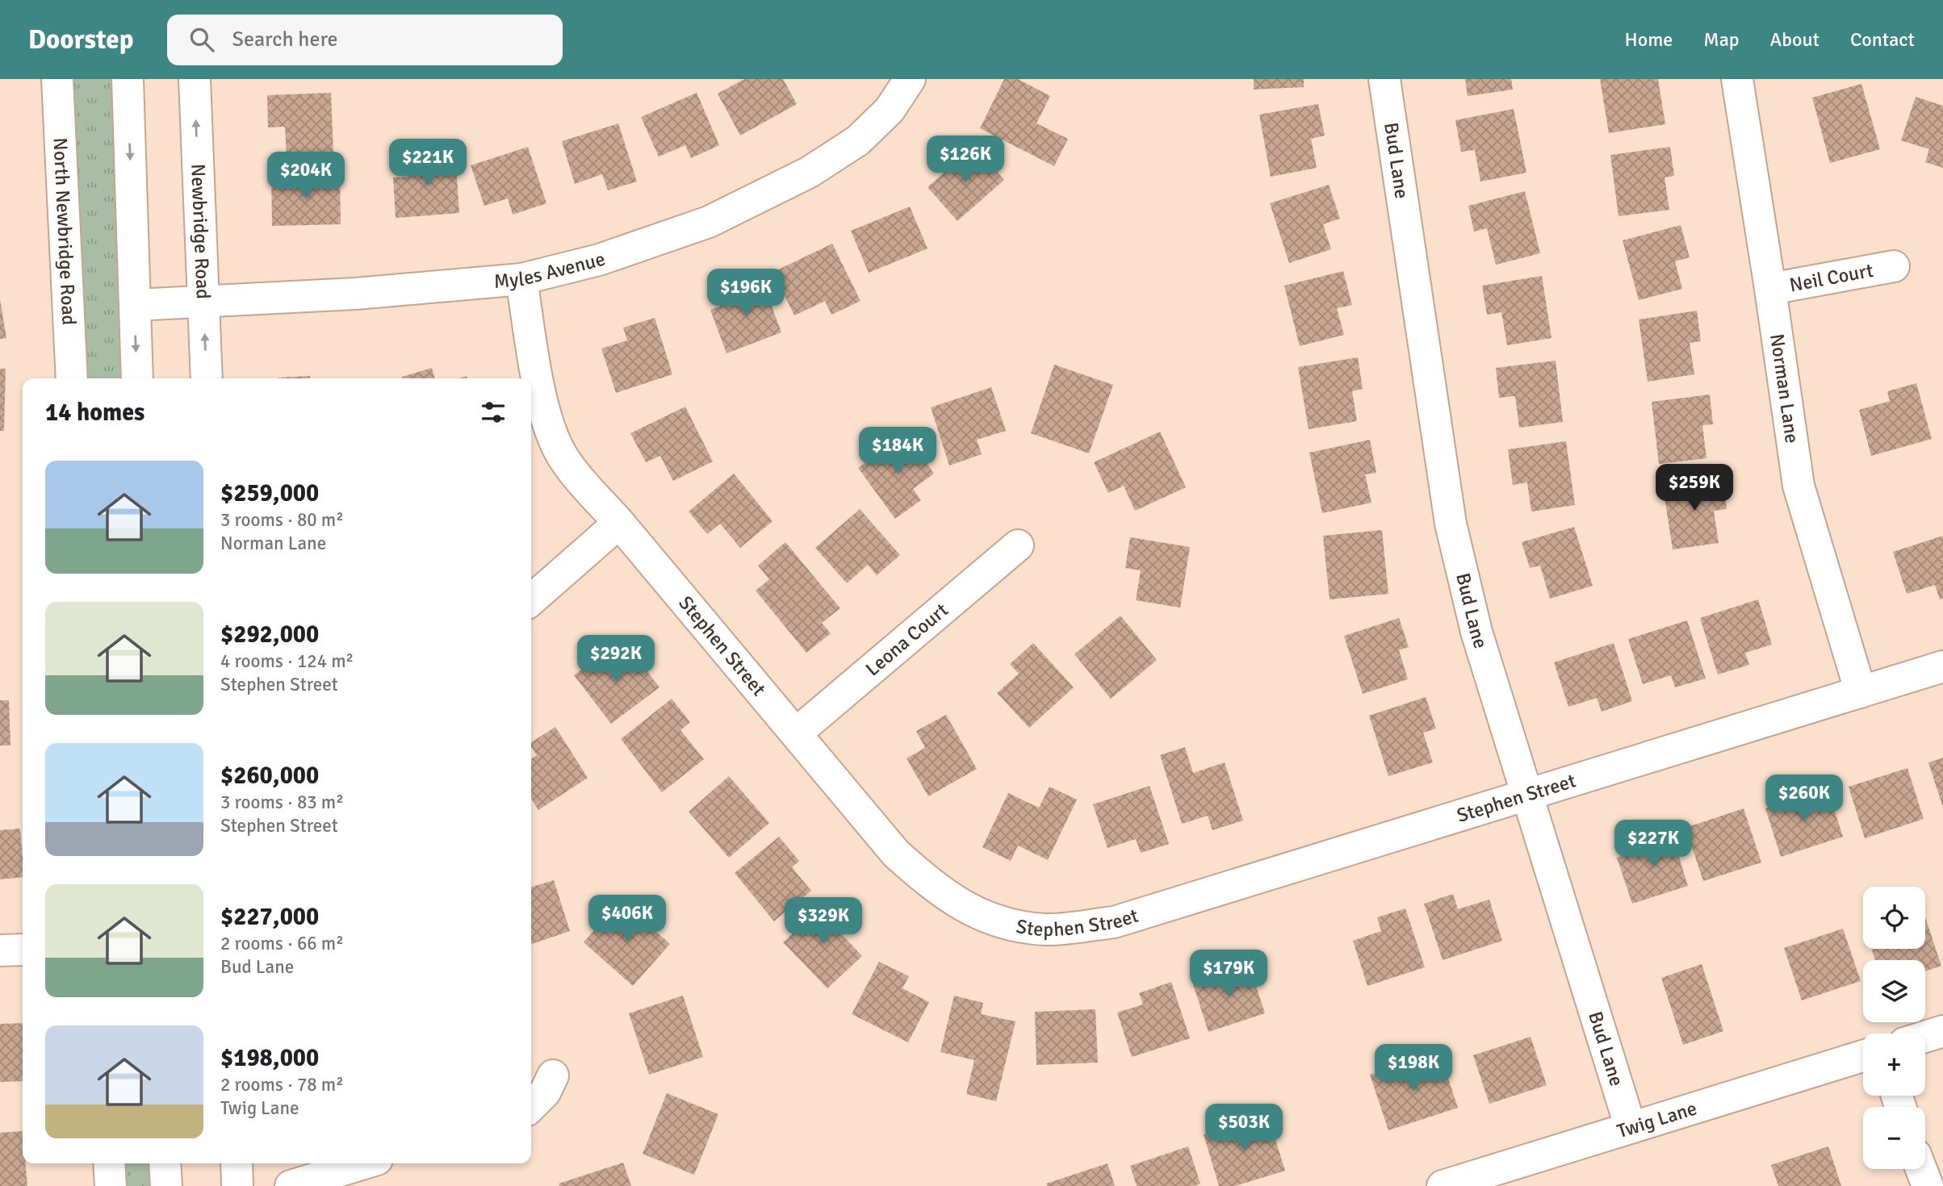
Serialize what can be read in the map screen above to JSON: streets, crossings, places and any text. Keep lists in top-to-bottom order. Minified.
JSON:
{"streets":{"street":["Bud Lane","North Newbridge Road","Newbridge Road","Myles Avenue","Neil Court","Norman Lane","Leona Court","Stephen Street","Twig Lane"]},"crossings":[["Bud Lane","Stephen Street"],["Bud Lane","Twig Lane"],["Newbridge Road","Myles Avenue"],["Myles Avenue","Stephen Street"],["Neil Court","Norman Lane"],["Norman Lane","Stephen Street"],["Leona Court","Stephen Street"]],"page":{"header":"Doorstep","search":"Search here","nav":["Home","Map","About","Contact"],"price":["$126K","$221K","$204K","$196K","$184K","$259K","$292K","$260K","$227K","$406K","$329K","$179K","$198K","$503K"],"heading":"14 homes","list":[{"name":"$259,000","note":"3 rooms · 80 m² · Norman Lane"},{"name":"$292,000","note":"4 rooms · 124 m² · Stephen Street"},{"name":"$260,000","note":"3 rooms · 83 m² · Stephen Street"},{"name":"$227,000","note":"2 rooms · 66 m² · Bud Lane"},{"name":"$198,000","note":"2 rooms · 78 m² · Twig Lane"}],"map_buttons":["+","−"]}}
